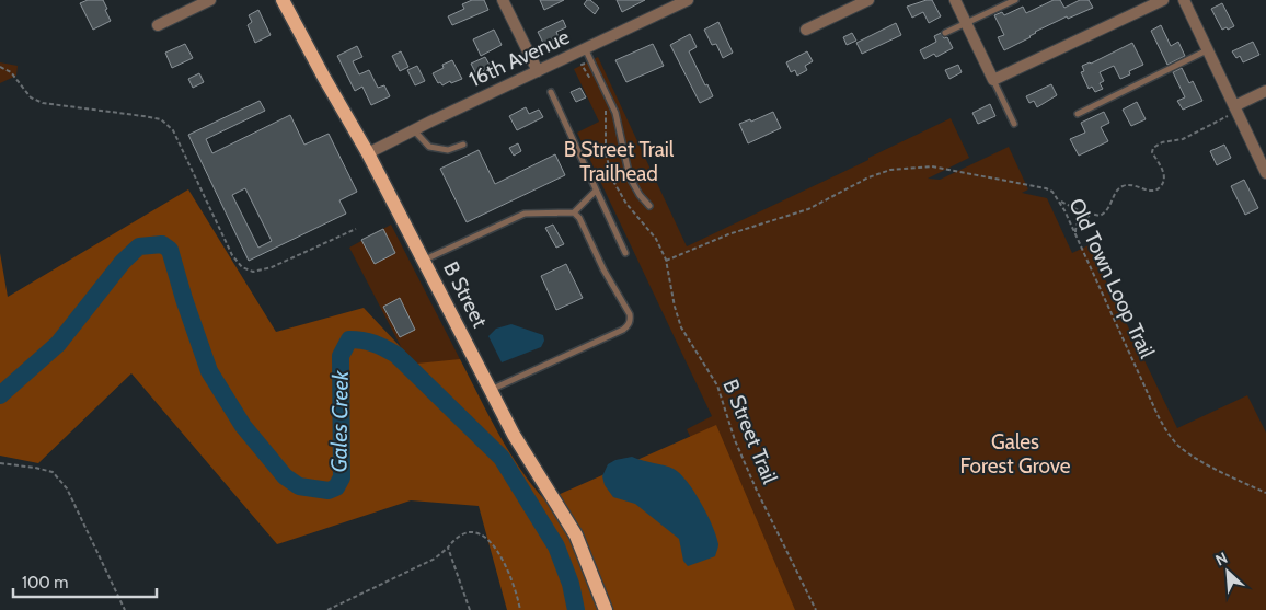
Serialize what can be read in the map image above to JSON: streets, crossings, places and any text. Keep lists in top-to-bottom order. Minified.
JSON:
{"streets":{"main road":["B Street"],"street":["16th Avenue"],"path":["Old Town Loop Trail","B Street Trail"]},"crossings":[["16th Avenue","B Street"],["Old Town Loop Trail","B Street Trail"]],"water":["Gales Creek"],"parks":["B Street Trail Trailhead","Gales Forest Grove"],"scale_bar":"100 m","north":"top left"}
